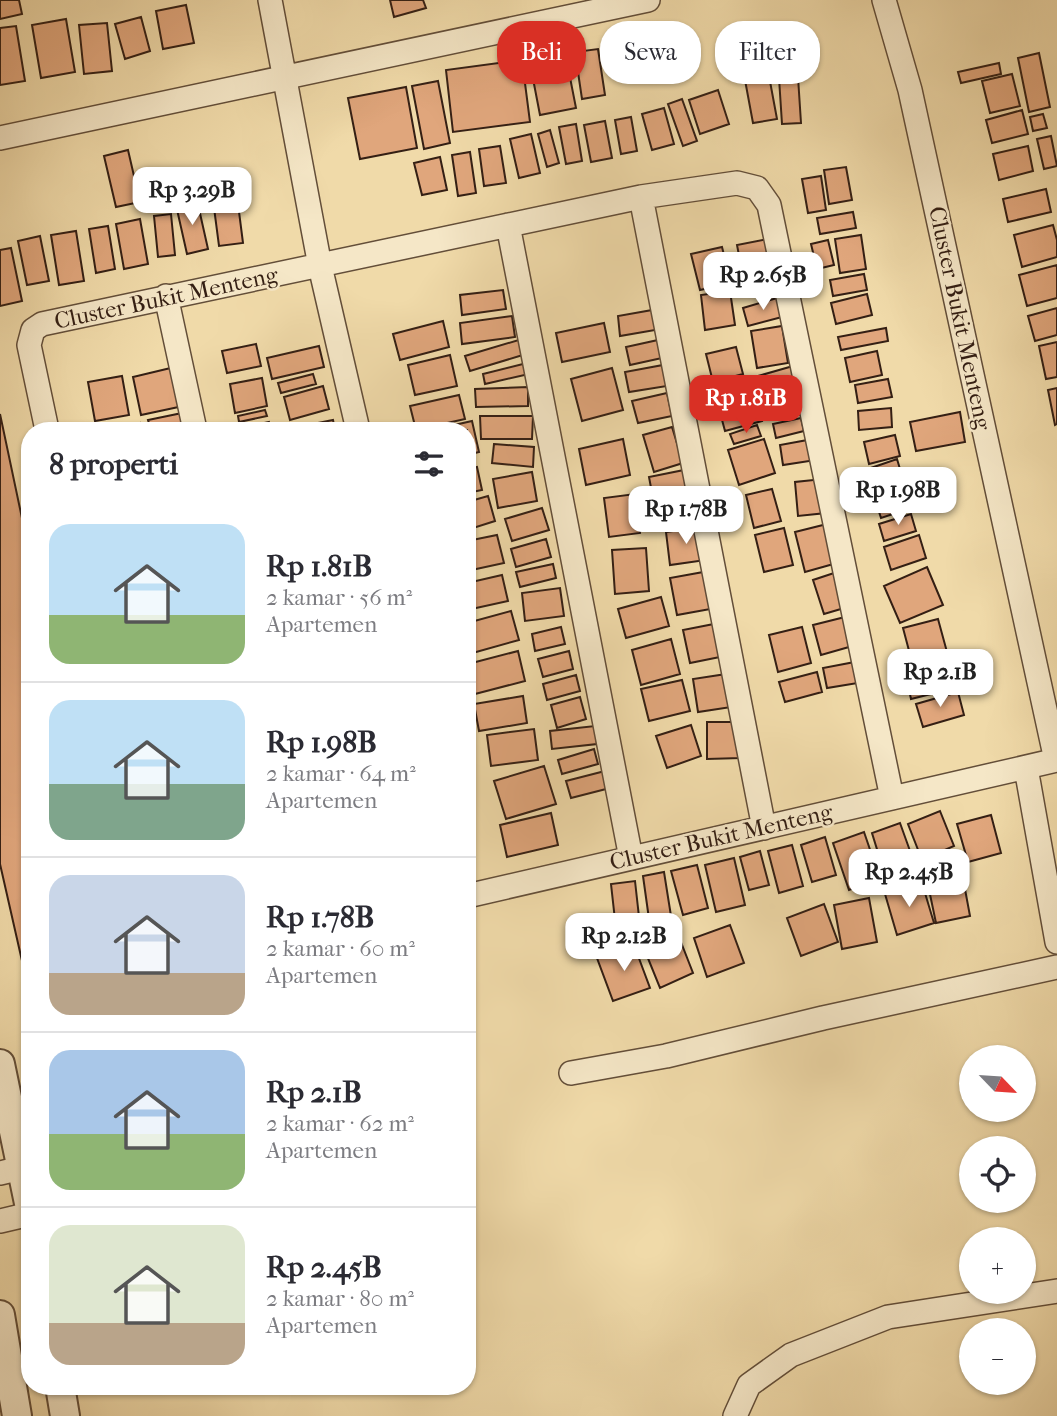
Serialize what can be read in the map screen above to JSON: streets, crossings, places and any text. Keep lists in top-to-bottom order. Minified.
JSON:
{"streets":{"street":["Cluster Bukit Menteng"]},"north":"bottom right","page":{"chip":["Beli","Sewa","Filter"],"price":["Rp 3.29B","Rp 2.65B","Rp 1.81B","Rp 1.98B","Rp 1.78B","Rp 2.1B","Rp 2.45B","Rp 2.12B"],"heading":"8 properti","list":[{"name":"Rp 1.81B","note":"2 kamar · 56 m² · Apartemen"},{"name":"Rp 1.98B","note":"2 kamar · 64 m² · Apartemen"},{"name":"Rp 1.78B","note":"2 kamar · 60 m² · Apartemen"},{"name":"Rp 2.1B","note":"2 kamar · 62 m² · Apartemen"},{"name":"Rp 2.45B","note":"2 kamar · 80 m² · Apartemen"}],"map_buttons":["+","−"]}}
